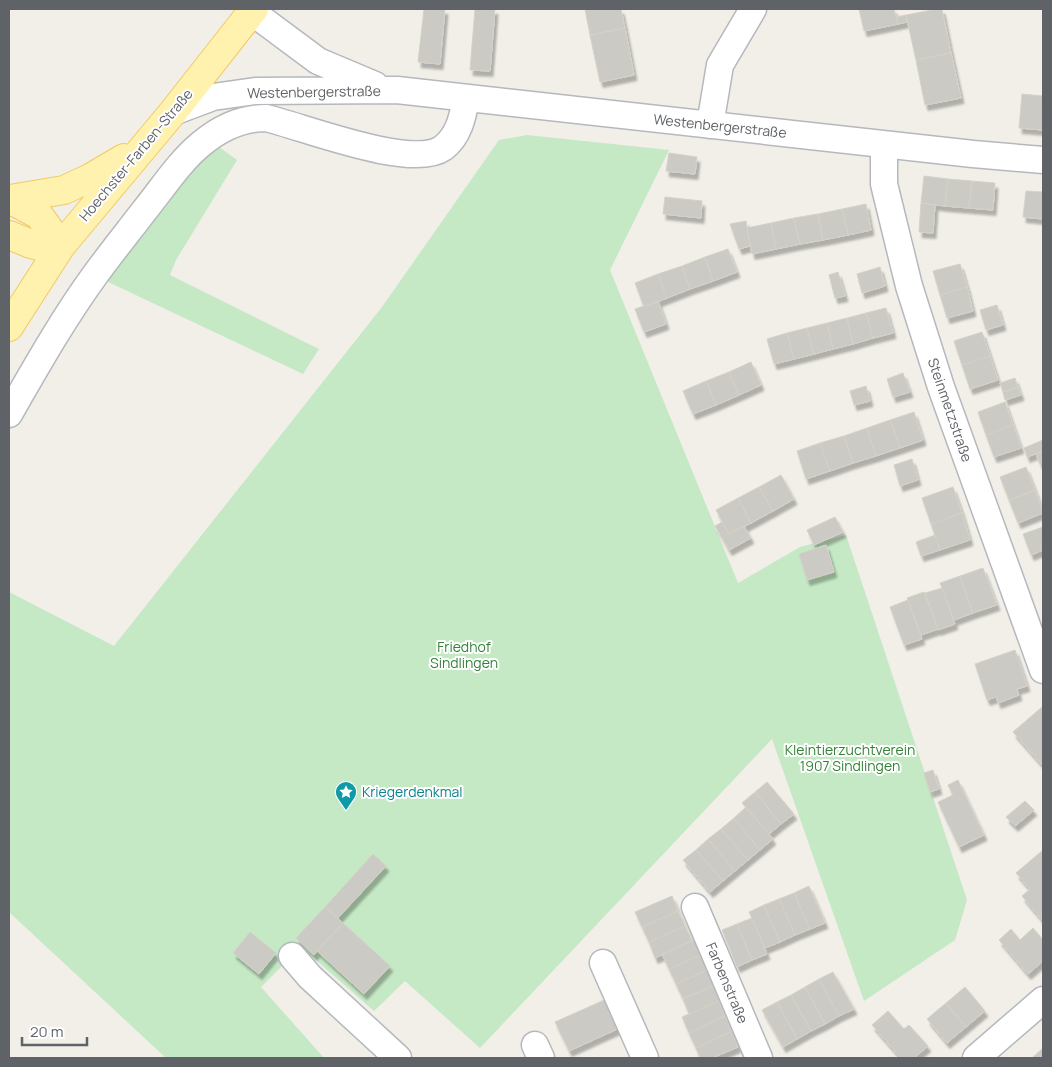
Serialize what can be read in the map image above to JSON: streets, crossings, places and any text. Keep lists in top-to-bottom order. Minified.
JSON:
{"streets":{"main road":["Hoechster-Farben-Straße"],"street":["Westenbergerstraße","Steinmetzstraße","Farbenstraße"]},"crossings":[["Westenbergerstraße","Hoechster-Farben-Straße"],["Westenbergerstraße","Steinmetzstraße"]],"parks":["Friedhof Sindlingen","Kleintierzuchtverein 1907 Sindlingen"],"places":{"place":["Kriegerdenkmal"]},"scale_bar":"20 m"}
